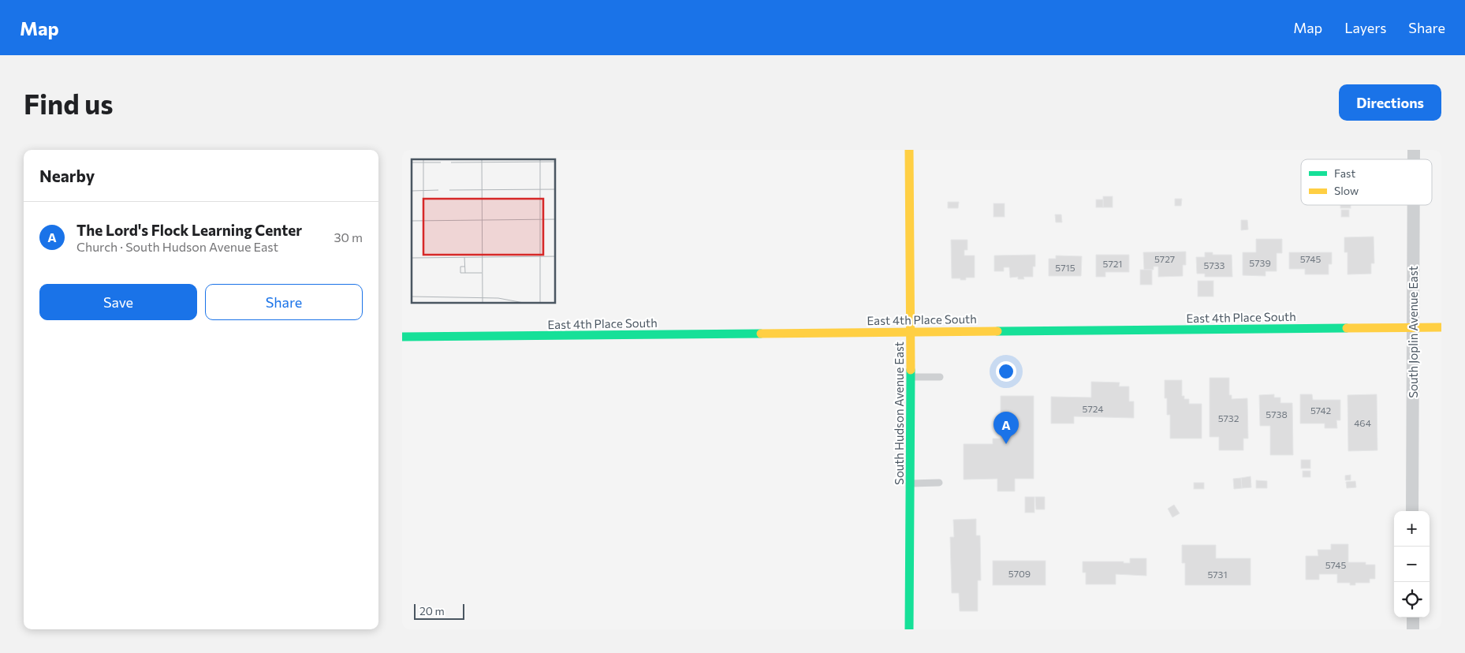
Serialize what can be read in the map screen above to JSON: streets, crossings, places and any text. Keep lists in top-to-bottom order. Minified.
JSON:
{"streets":{"street":["East 4th Place South","South Joplin Avenue East","South Hudson Avenue East"]},"crossings":[["East 4th Place South","South Joplin Avenue East"],["East 4th Place South","South Hudson Avenue East"]],"house_numbers":["5727","5745","5739","5721","5733","5715","5724","5742","5738","5732","464","5745","5709","5731"],"legend":["Fast","Slow"],"scale_bar":"20 m","page":{"header":"Map","nav":["Map","Layers","Share"],"buttons":["Directions",["Save","Share"]],"title":"Find us","heading":"Nearby","list":[{"mark":"A","name":"The Lord's Flock Learning Center","note":"Church · South Hudson Avenue East","value":"30 m"}],"pins":"A","map_buttons":["+","−"],"scale":"20 m"}}
